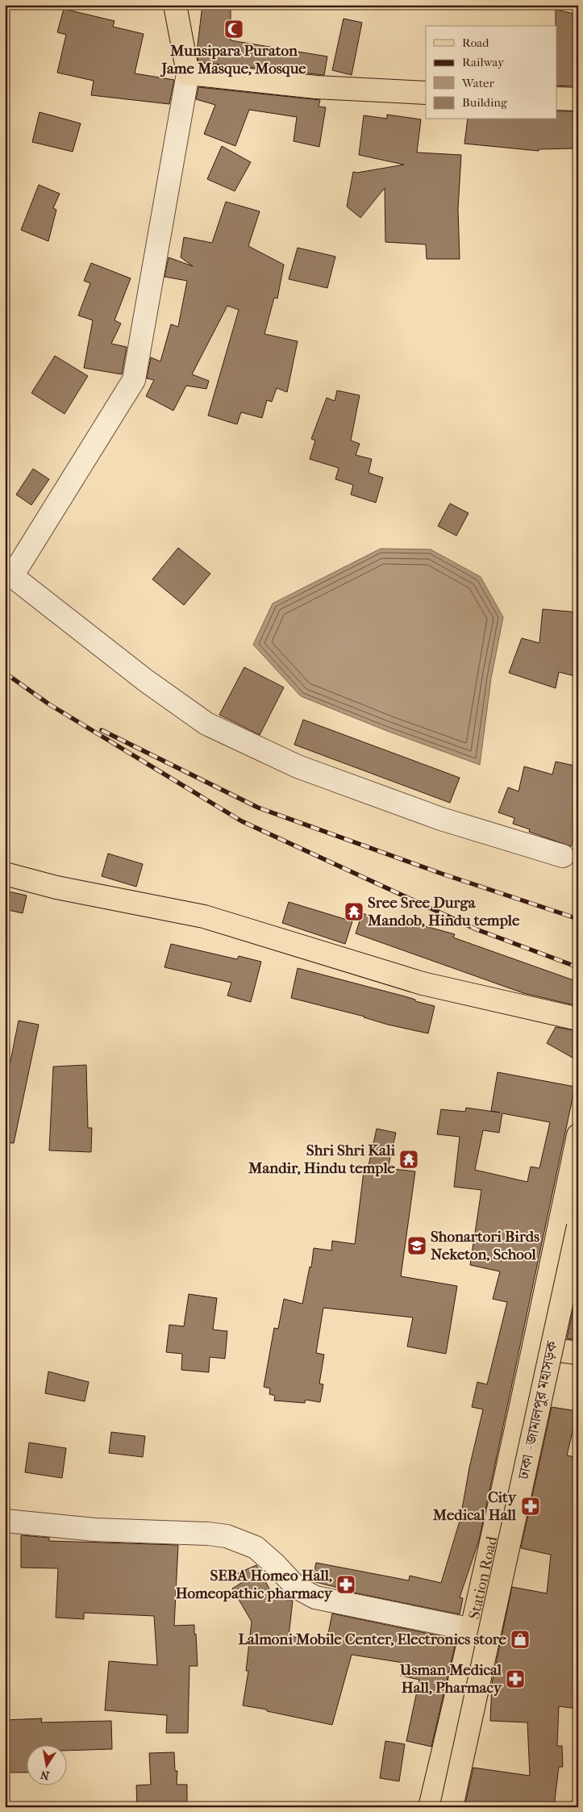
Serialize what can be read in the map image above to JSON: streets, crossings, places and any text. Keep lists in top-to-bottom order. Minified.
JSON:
{"streets":{"main road":["ঢাকা - জামালপুর মহাসড়ক","Station Road"]},"places":{"mosque":["Munsipara Puraton Jame Masque, Mosque"],"temple":["Sree Sree Durga Mandob, Hindu temple","Shri Shri Kali Mandir, Hindu temple"],"school or university":["Shonartori Birds Neketon, School"],"pharmacy":["City Medical Hall","SEBA Homeo Hall, Homeopathic pharmacy","Usman Medical Hall, Pharmacy"],"shop":["Lalmoni Mobile Center, Electronics store"]},"legend":["Road","Railway","Water","Building"],"north":"bottom"}
